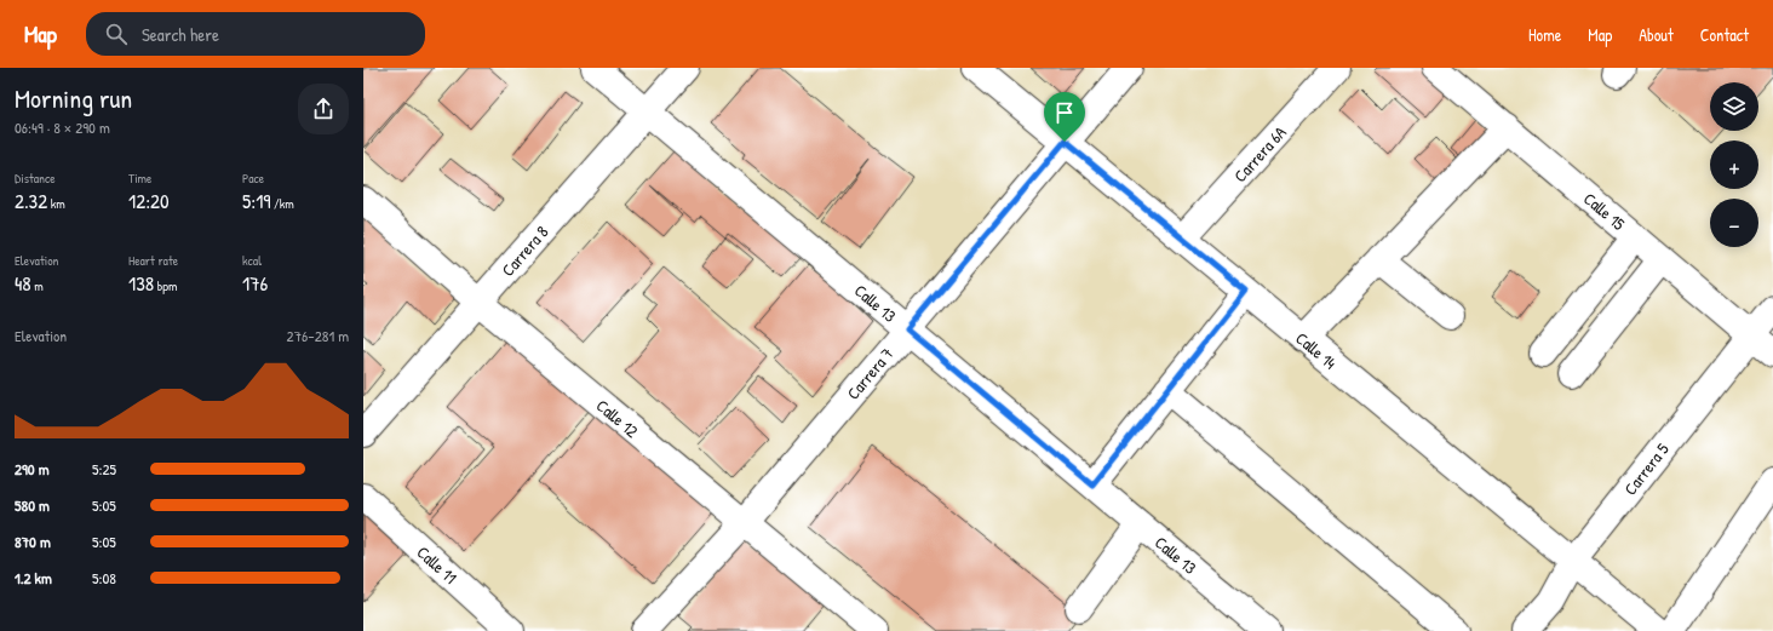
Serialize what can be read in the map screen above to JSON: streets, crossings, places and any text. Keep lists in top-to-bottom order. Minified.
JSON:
{"streets":{"street":["Carrera 6A","Calle 15","Carrera 8","Calle 13","Calle 14","Carrera 7","Calle 12","Carrera 5","Calle 11"]},"crossings":[["Carrera 6A","Calle 14"],["Calle 15","Carrera 5"],["Carrera 8","Calle 13"],["Carrera 8","Calle 12"],["Calle 13","Carrera 7"],["Calle 14","Carrera 7"],["Calle 14","Carrera 5"],["Carrera 7","Calle 12"]],"page":{"header":"Map","search":"Search here","nav":["Home","Map","About","Contact"],"heading":["Morning run","06:49 · 8 × 290 m"],"map_buttons":["+","−"],"stats":[["Distance","2.32 km"],["Time","12:20"],["Pace","5:19 /km"],["Elevation","48 m"],["Heart rate","138 bpm"],["kcal","176"]],"chart":["Elevation","276–281 m"],"list":[{"name":"290 m","note":"5:25"},{"name":"580 m","note":"5:05"},{"name":"870 m","note":"5:05"},{"name":"1.2 km","note":"5:08"}]}}
